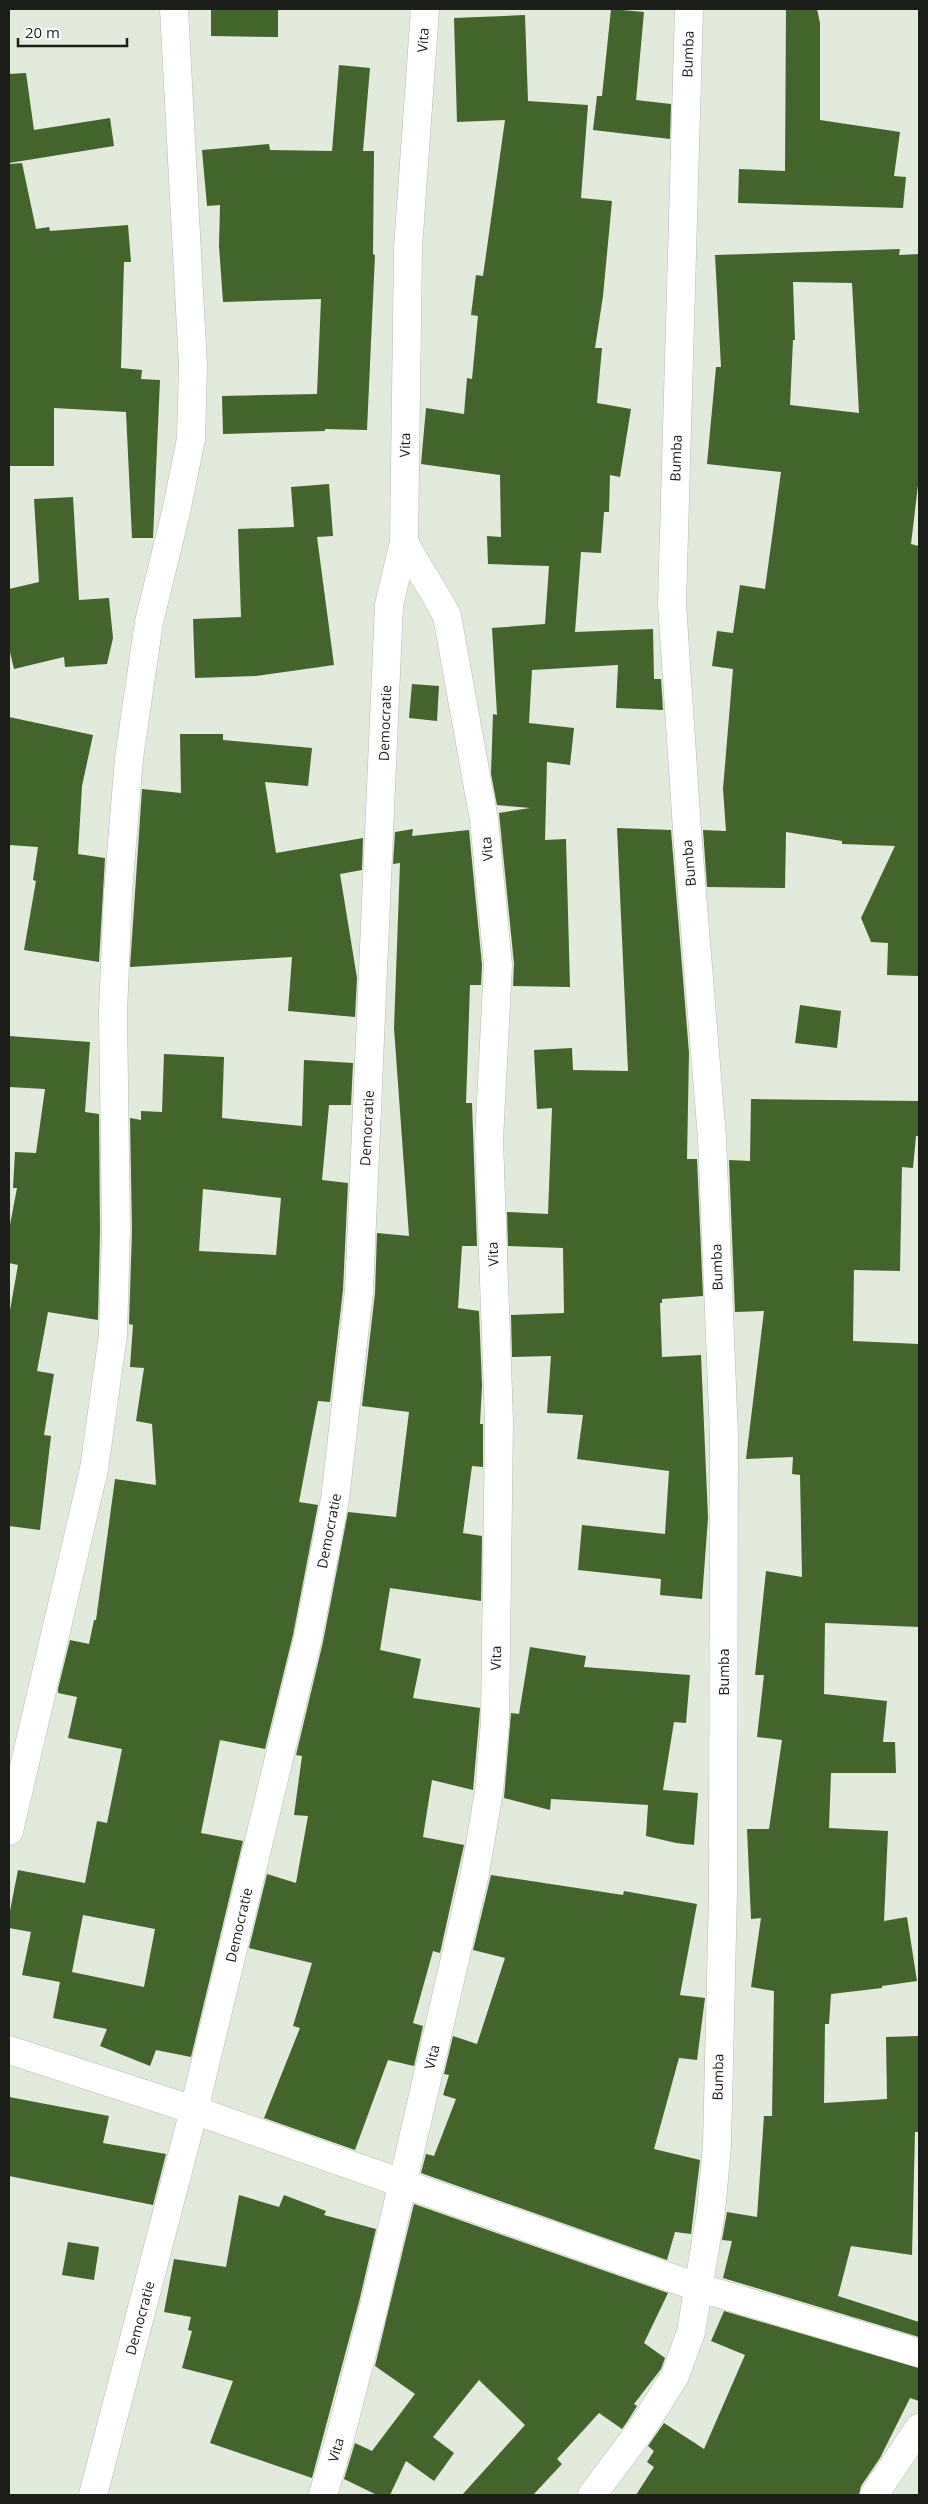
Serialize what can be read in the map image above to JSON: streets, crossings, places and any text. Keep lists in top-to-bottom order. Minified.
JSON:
{"streets":{"street":["Vita","Bumba","Democratie"]},"crossings":[["Vita","Democratie"]],"scale_bar":"20 m"}
